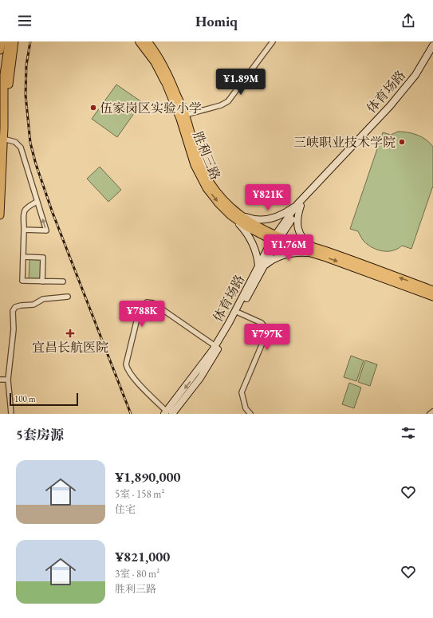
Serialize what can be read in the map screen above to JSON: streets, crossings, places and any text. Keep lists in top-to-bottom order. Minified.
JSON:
{"streets":{"main road":["体育场路","胜利三路"]},"crossings":[["体育场路","胜利三路"]],"places":{"other":["伍家岗区实验小学","三峡职业技术学院"],"health":["宜昌长航医院"]},"scale_bar":"100 m","page":{"header":"Homiq","price":["¥1.89M","¥821K","¥1.76M","¥788K","¥797K"],"scale":"100 m","heading":"5套房源","list":[{"name":"¥1,890,000","note":"5室 · 158 m² · 住宅"},{"name":"¥821,000","note":"3室 · 80 m² · 胜利三路"}]}}
